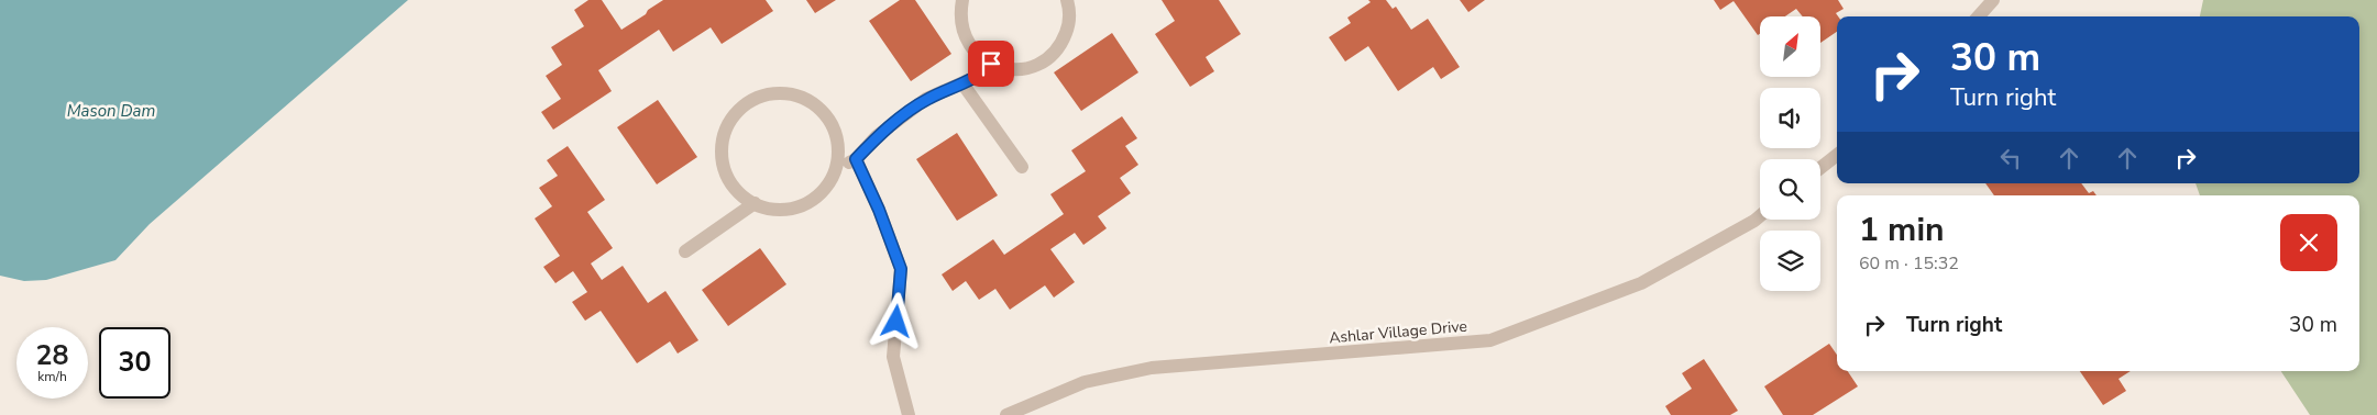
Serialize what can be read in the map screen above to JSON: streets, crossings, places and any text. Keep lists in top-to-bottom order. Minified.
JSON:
{"streets":{"street":["Ashlar Village Drive"]},"water":["Mason Dam"],"north":"top right","page":{"turn":["30 m","Turn right"],"heading":["1 min","60 m · 15:32"],"list":[{"name":"Turn right","value":"30 m"}],"speed":"28 km/h","limit":"30"}}
